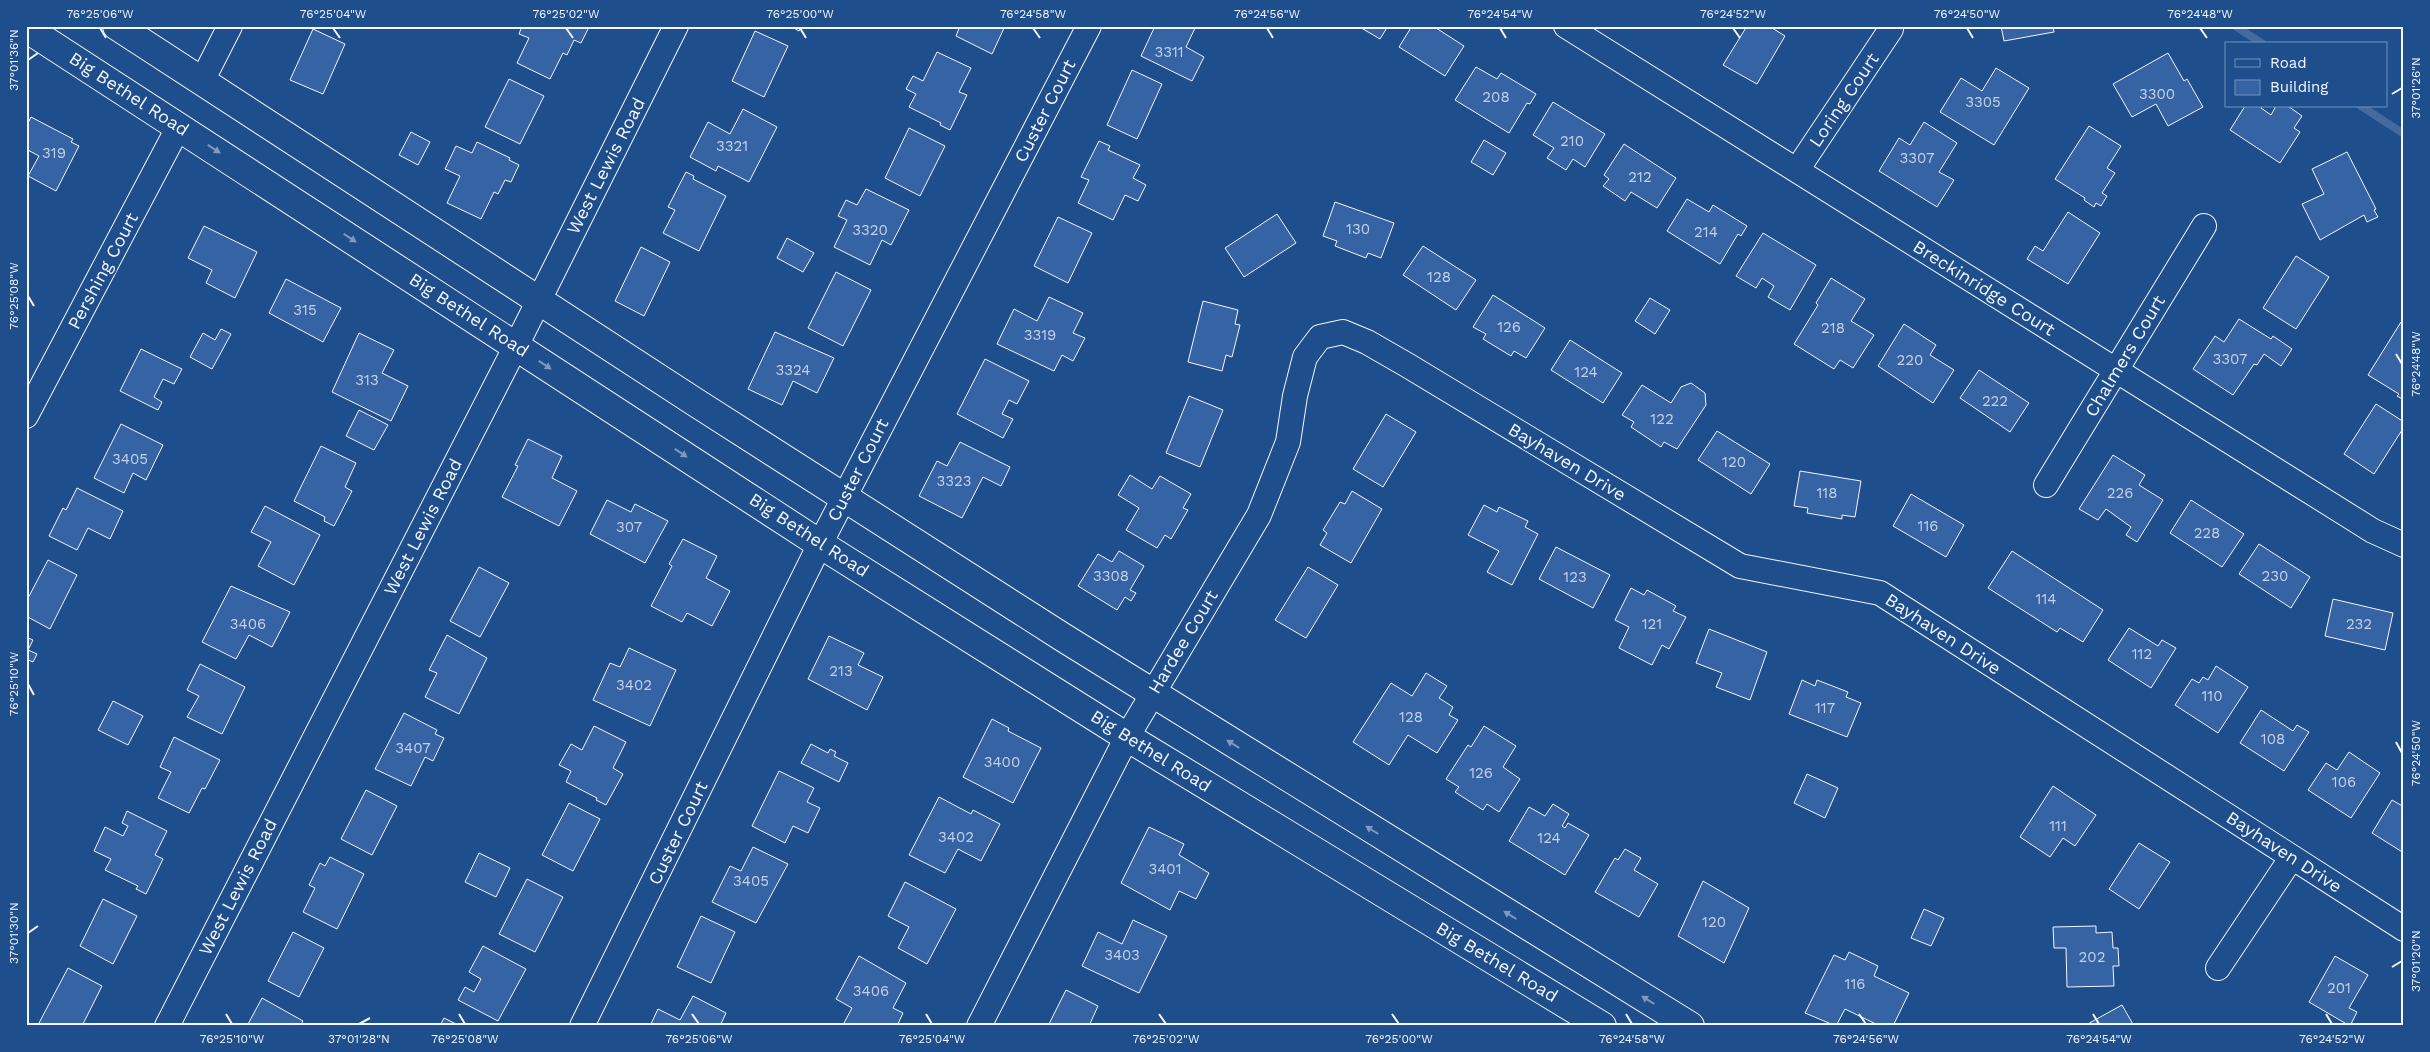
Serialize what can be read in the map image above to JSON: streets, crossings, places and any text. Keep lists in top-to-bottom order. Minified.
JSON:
{"streets":{"main road":["Big Bethel Road"],"street":["Loring Court","Custer Court","West Lewis Road","Pershing Court","Breckinridge Court","Chalmers Court","Bayhaven Drive","Hardee Court"]},"crossings":[["Big Bethel Road","Custer Court"],["Big Bethel Road","West Lewis Road"],["Big Bethel Road","Pershing Court"],["Big Bethel Road","Hardee Court"],["Loring Court","Breckinridge Court"],["Breckinridge Court","Chalmers Court"],["Bayhaven Drive","Hardee Court"]],"house_numbers":["3311","3300","208","3305","210","3321","319","3307","212","130","3320","214","128","315","126","218","3319","3307","220","3324","124","313","222","122","3405","120","3323","118","226","116","307","228","3308","230","123","114","3406","121","232","112","213","3402","110","117","128","108","3407","3400","126","106","111","3402","124","3401","3405","120","3403","202","116","201","3406"],"legend":["Road","Building"],"coordinates":["76°25'06\"W","76°25'04\"W","76°25'02\"W","76°25'00\"W","76°24'58\"W","76°24'56\"W","76°24'54\"W","76°24'52\"W","76°24'50\"W","76°24'48\"W","37°01'36\"N","37°01'26\"N","76°25'08\"W","76°25'10\"W","37°01'30\"N","37°01'20\"N","37°01'28\"N"]}
